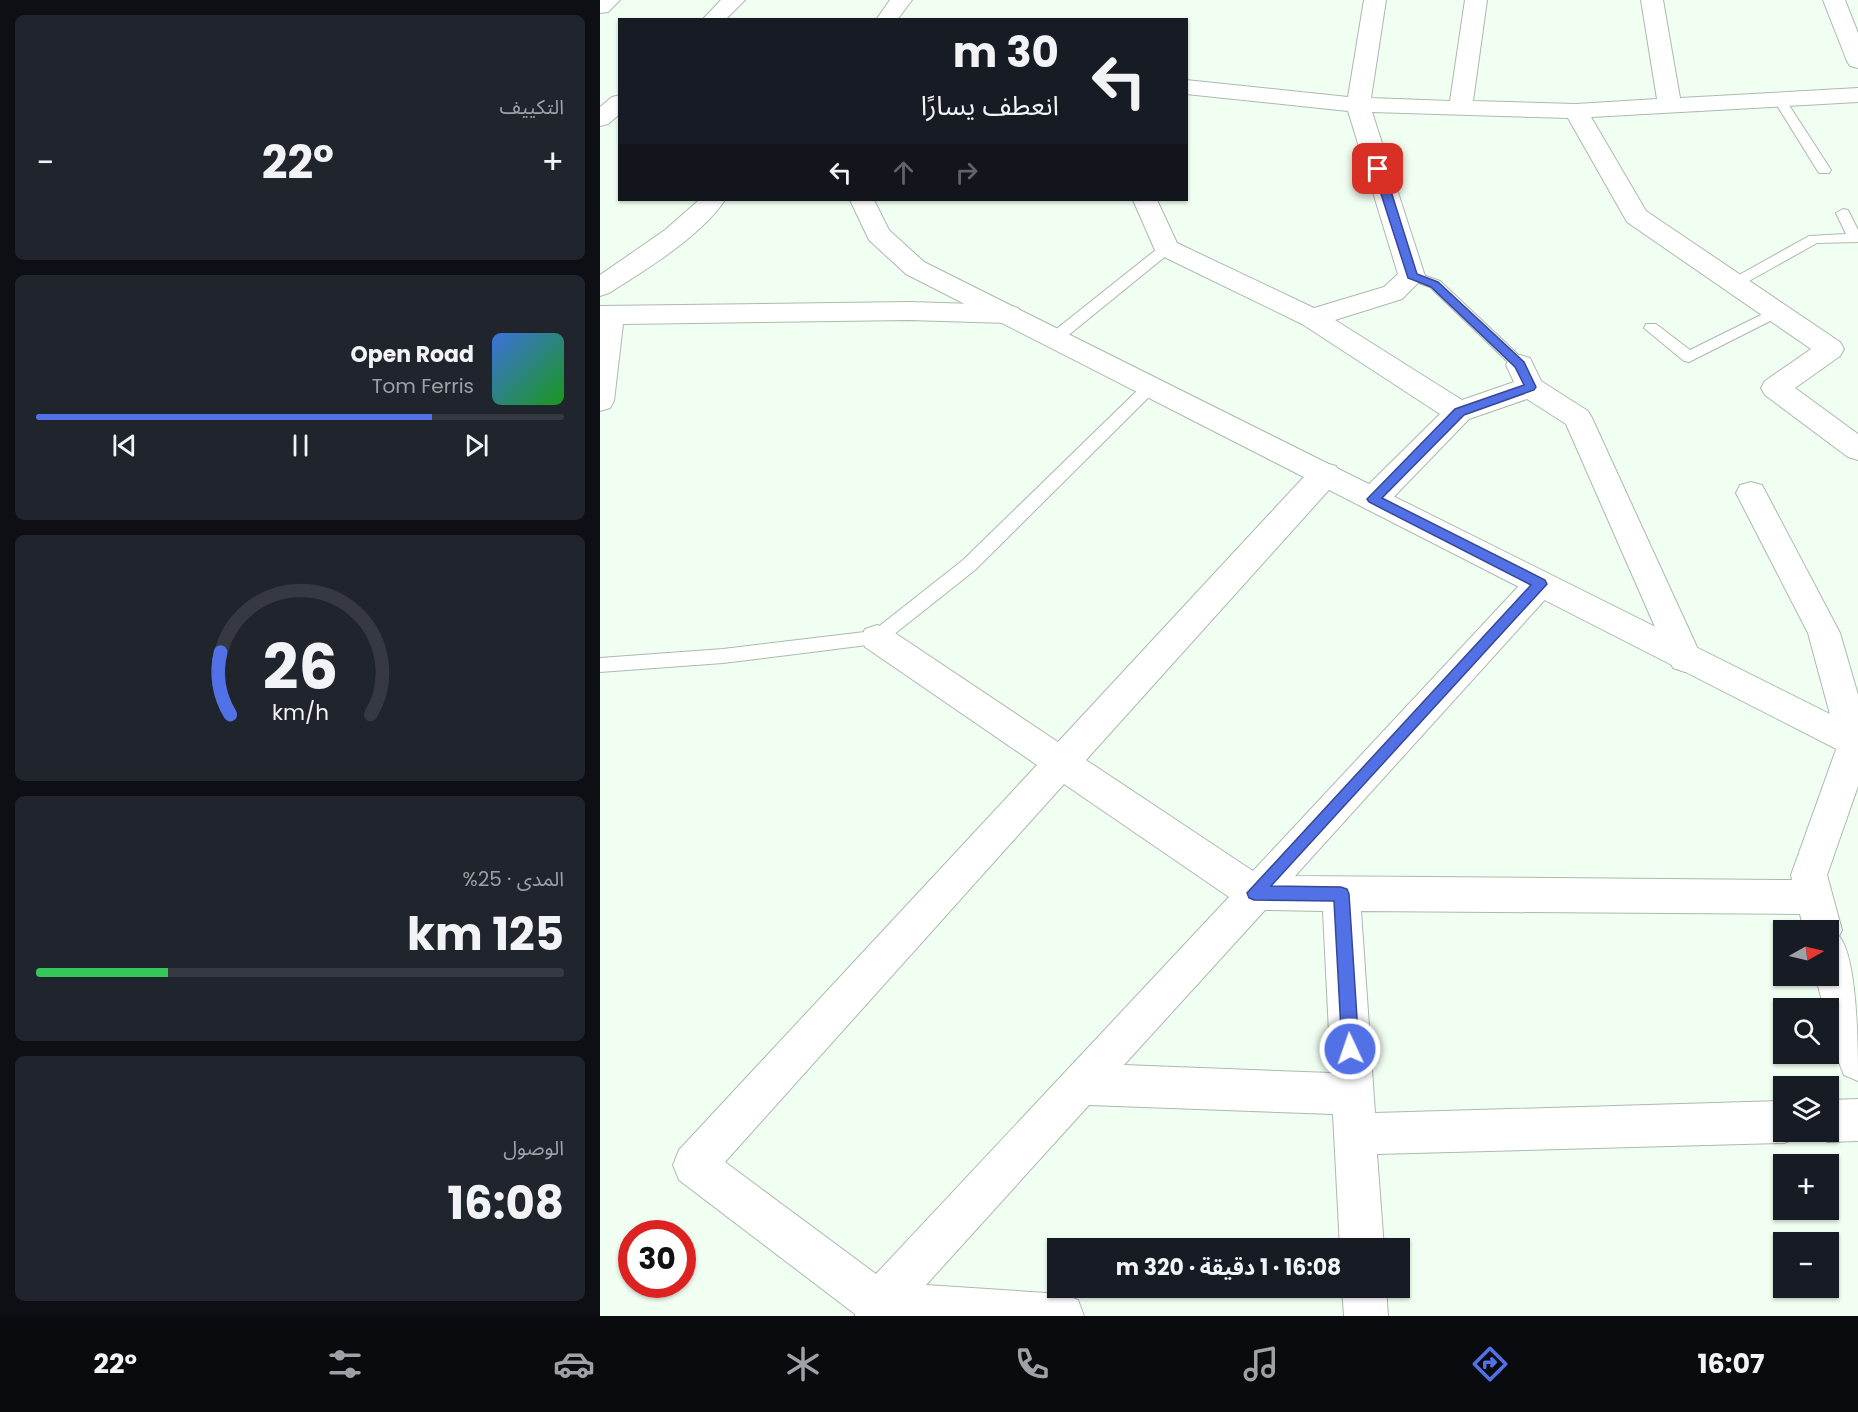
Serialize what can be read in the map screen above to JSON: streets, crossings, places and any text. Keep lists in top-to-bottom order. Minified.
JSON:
{"north":"right","page":{"tile":["التكييف",["المدى · 25%","125 km"],["الوصول","16:08"]],"turn":["30 m","انعطف يسارًا"],"heat":["−","22°","+"],"song":["Open Road","Tom Ferris"],"map_buttons":["+","−"],"limit":"30","trip":"16:08 · 1 دقيقة · 320 m","tabs":["16:07","22°"],"gauge":["26","km/h"]}}
